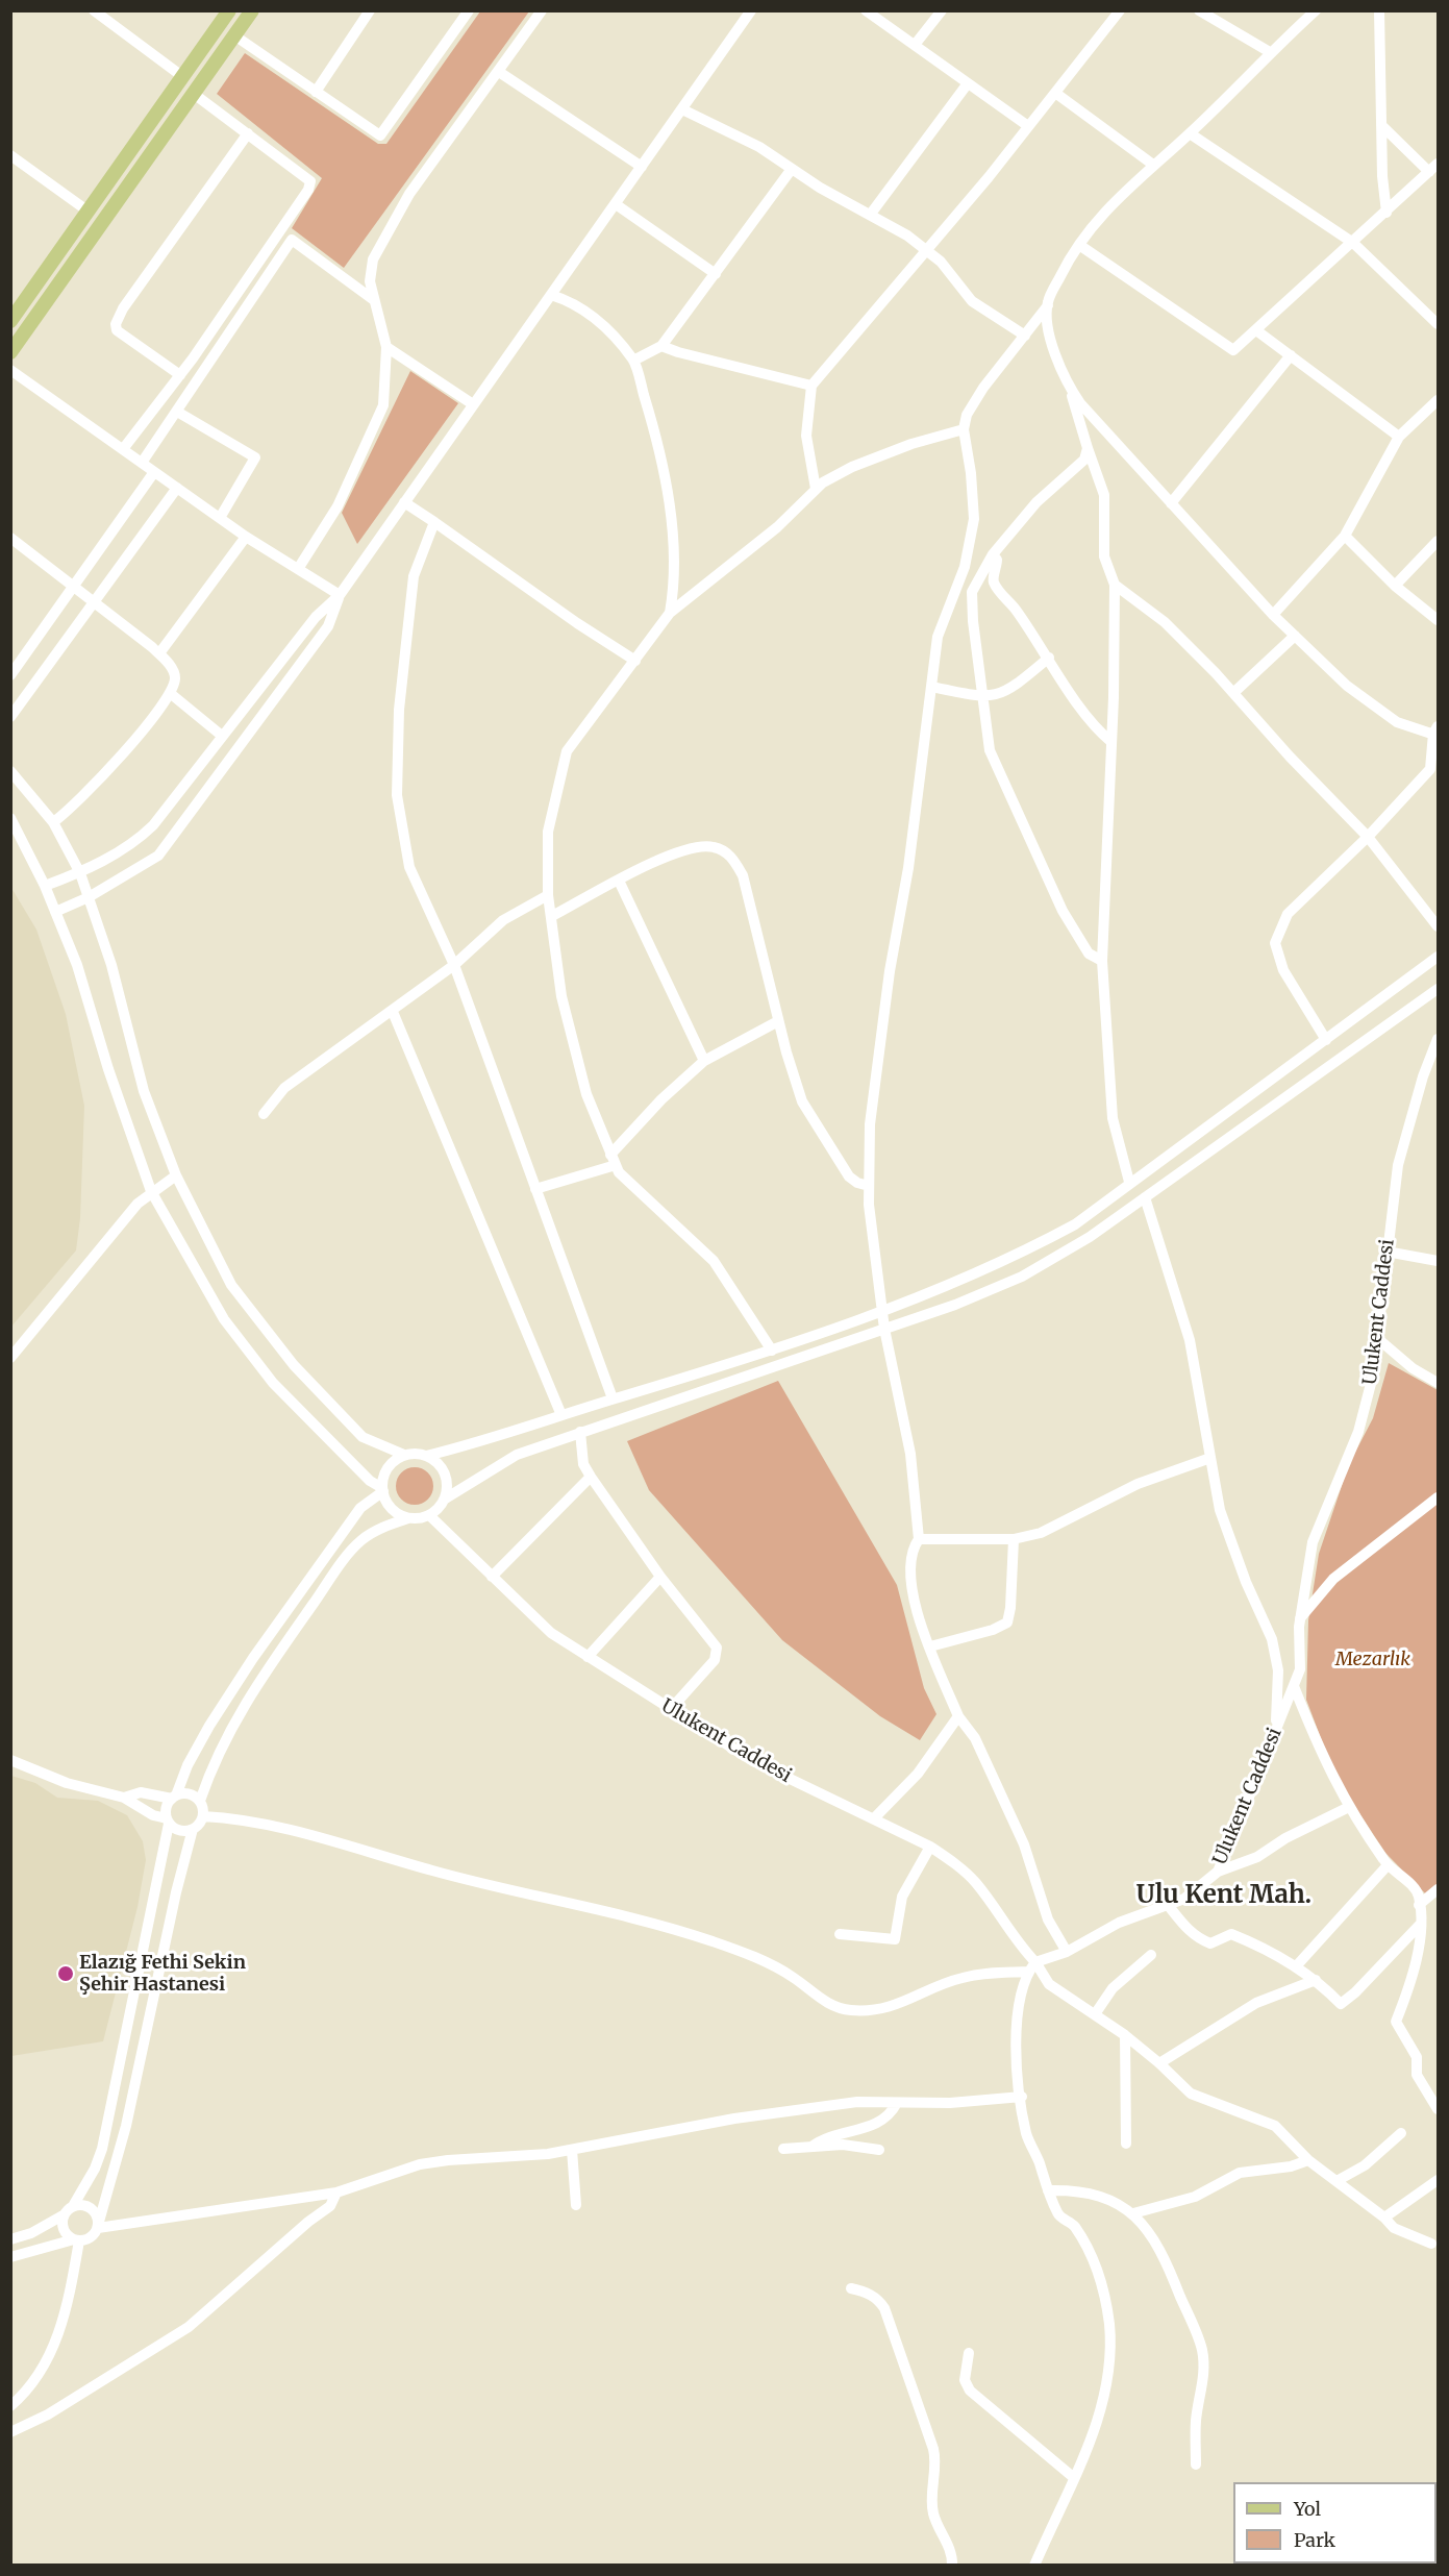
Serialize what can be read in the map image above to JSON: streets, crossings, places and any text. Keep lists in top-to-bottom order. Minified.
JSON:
{"streets":{"street":["Ulukent Caddesi"]},"districts":["Ulu Kent Mah."],"parks":["Mezarlık"],"places":["Elazığ Fethi Sekin Şehir Hastanesi"],"legend":["Yol","Park"]}
